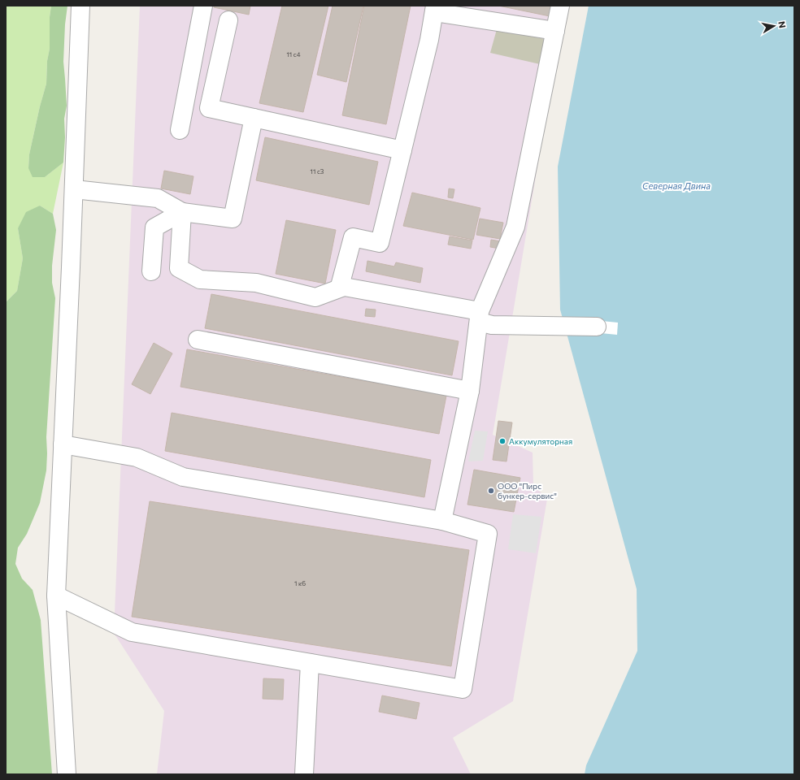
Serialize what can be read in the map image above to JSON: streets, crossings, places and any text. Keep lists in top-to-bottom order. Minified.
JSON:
{"water":["Северная Двина"],"places":["Аккумуляторная","ООО \"Пирс бункер-сервис\""],"house_numbers":["11 с4","11 с3","1 к6"],"north":"right"}
